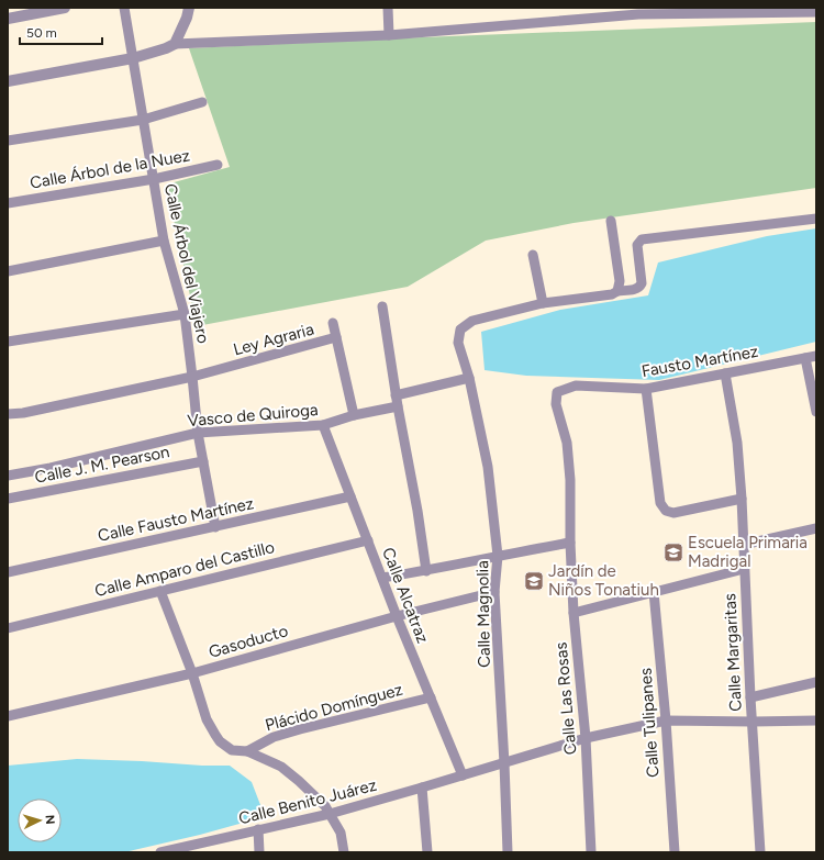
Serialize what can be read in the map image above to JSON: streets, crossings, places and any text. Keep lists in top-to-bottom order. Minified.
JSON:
{"streets":{"street":["Calle Árbol de la Nuez","Calle Árbol del Viajero","Ley Agraria","Fausto Martínez","Vasco de Quiroga","Calle J. M. Pearson","Calle Fausto Martínez","Calle Amparo del Castillo","Calle Alcatraz","Calle Magnolia","Gasoducto","Calle Margaritas","Calle Las Rosas","Plácido Domínguez","Calle Tulipanes","Calle Benito Juárez"]},"crossings":[["Calle Árbol de la Nuez","Calle Árbol del Viajero"],["Calle Árbol del Viajero","Ley Agraria"],["Calle Árbol del Viajero","Vasco de Quiroga"],["Calle Árbol del Viajero","Calle J. M. Pearson"],["Calle Árbol del Viajero","Calle Fausto Martínez"],["Fausto Martínez","Calle Margaritas"],["Fausto Martínez","Calle Las Rosas"],["Vasco de Quiroga","Calle Alcatraz"],["Calle Fausto Martínez","Calle Alcatraz"],["Calle Amparo del Castillo","Calle Alcatraz"],["Calle Alcatraz","Gasoducto"],["Calle Alcatraz","Plácido Domínguez"],["Calle Alcatraz","Calle Benito Juárez"],["Calle Magnolia","Gasoducto"],["Calle Magnolia","Calle Benito Juárez"],["Calle Margaritas","Calle Benito Juárez"],["Calle Las Rosas","Calle Benito Juárez"],["Calle Tulipanes","Calle Benito Juárez"]],"places":{"school or university":["Escuela Primaria Madrigal","Jardín de Niños Tonatiuh"]},"scale_bar":"50 m","north":"right"}
